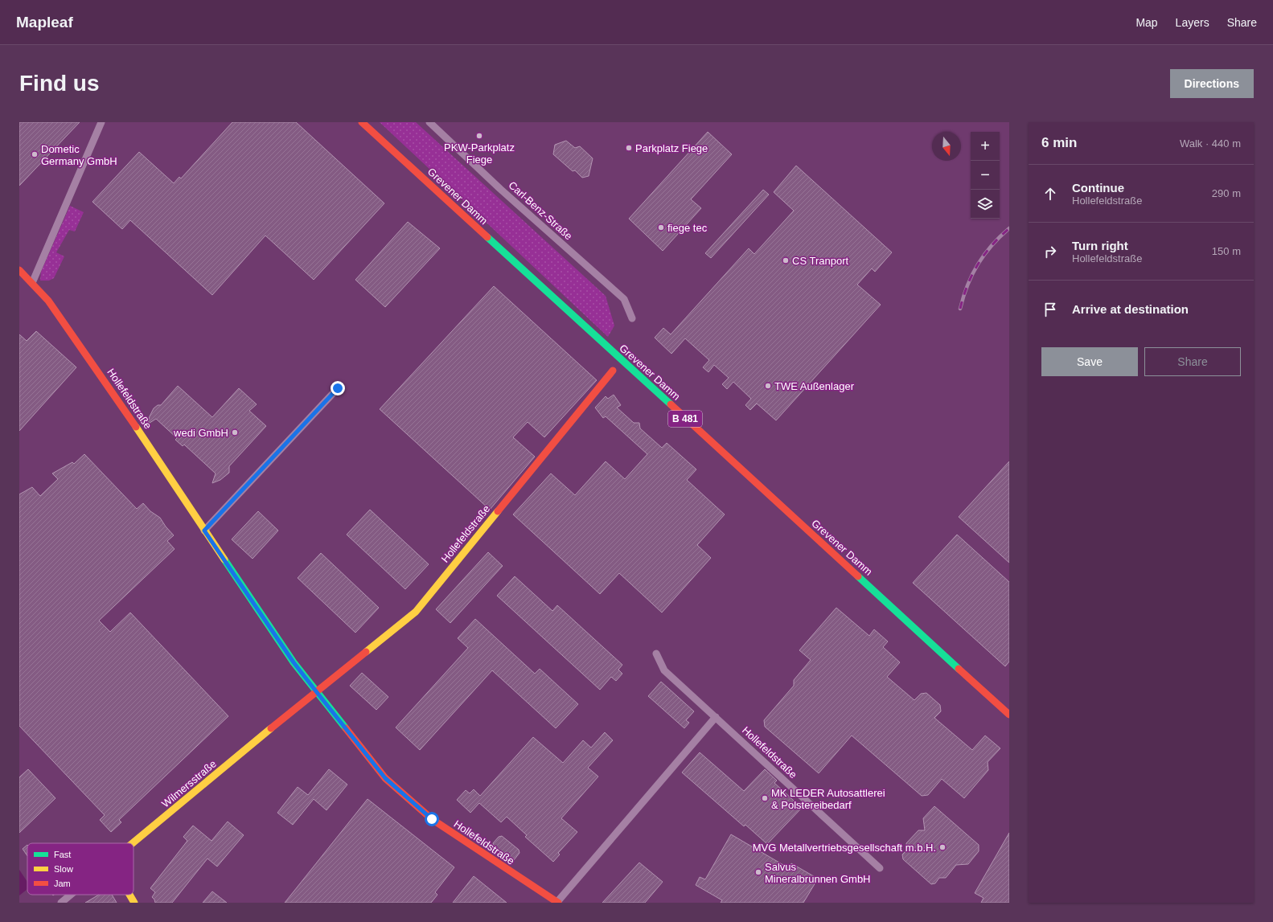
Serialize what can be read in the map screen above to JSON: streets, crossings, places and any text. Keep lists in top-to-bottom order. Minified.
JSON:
{"streets":{"street":["Grevener Damm","Carl-Benz-Straße","Hollefeldstraße","B 481","Wilmersstraße"]},"crossings":[["Hollefeldstraße","Wilmersstraße"]],"places":["PKW-Parkplatz Fiege","Parkplatz Fiege","Dometic Germany GmbH","fiege tec","CS Tranport","TWE Außenlager","wedi GmbH","MK LEDER Autosattlerei & Polstereibedarf","MVG Metallvertriebsgesellschaft m.b.H.","Salvus Mineralbrunnen GmbH"],"legend":["Fast","Slow","Jam"],"north":"bottom","page":{"header":"Mapleaf","nav":["Map","Layers","Share"],"buttons":["Directions",["Save","Share"]],"title":"Find us","heading":["6 min","Walk · 440 m"],"map_buttons":["+","−"],"list":[["Continue","Hollefeldstraße","290 m"],["Turn right","Hollefeldstraße","150 m"],"Arrive at destination"]}}
